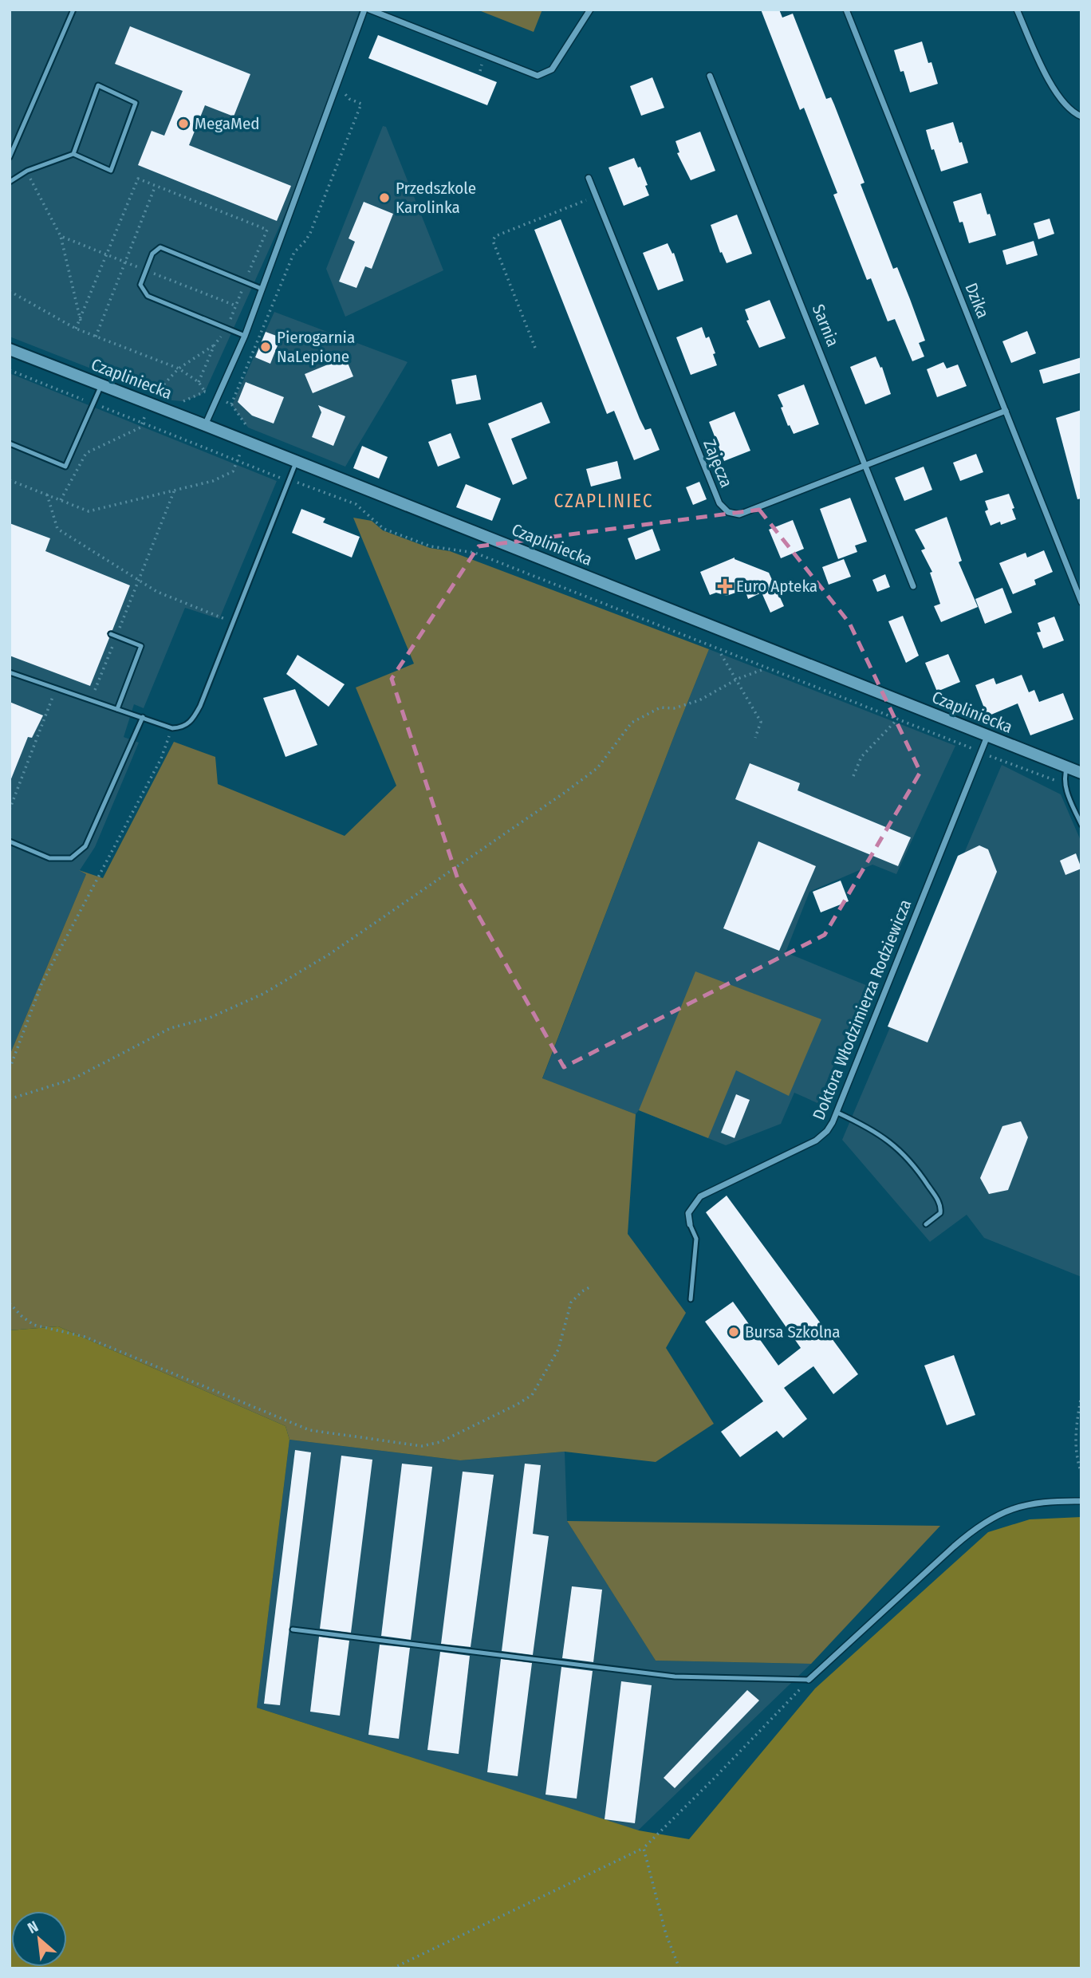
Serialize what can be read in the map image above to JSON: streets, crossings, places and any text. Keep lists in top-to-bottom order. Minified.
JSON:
{"streets":{"main road":["Czapliniecka"],"street":["Dzika","Sarnia","Zajęcza","Doktora Włodzimierza Rodziewicza"]},"crossings":[["Dzika","Zajęcza"],["Sarnia","Zajęcza"],["Czapliniecka","Doktora Włodzimierza Rodziewicza"]],"districts":["CZAPLINIEC"],"places":{"other":["MegaMed","Przedszkole Karolinka","Pierogarnia NaLepione","Bursa Szkolna"],"health":["Euro Apteka"]},"north":"top left"}
